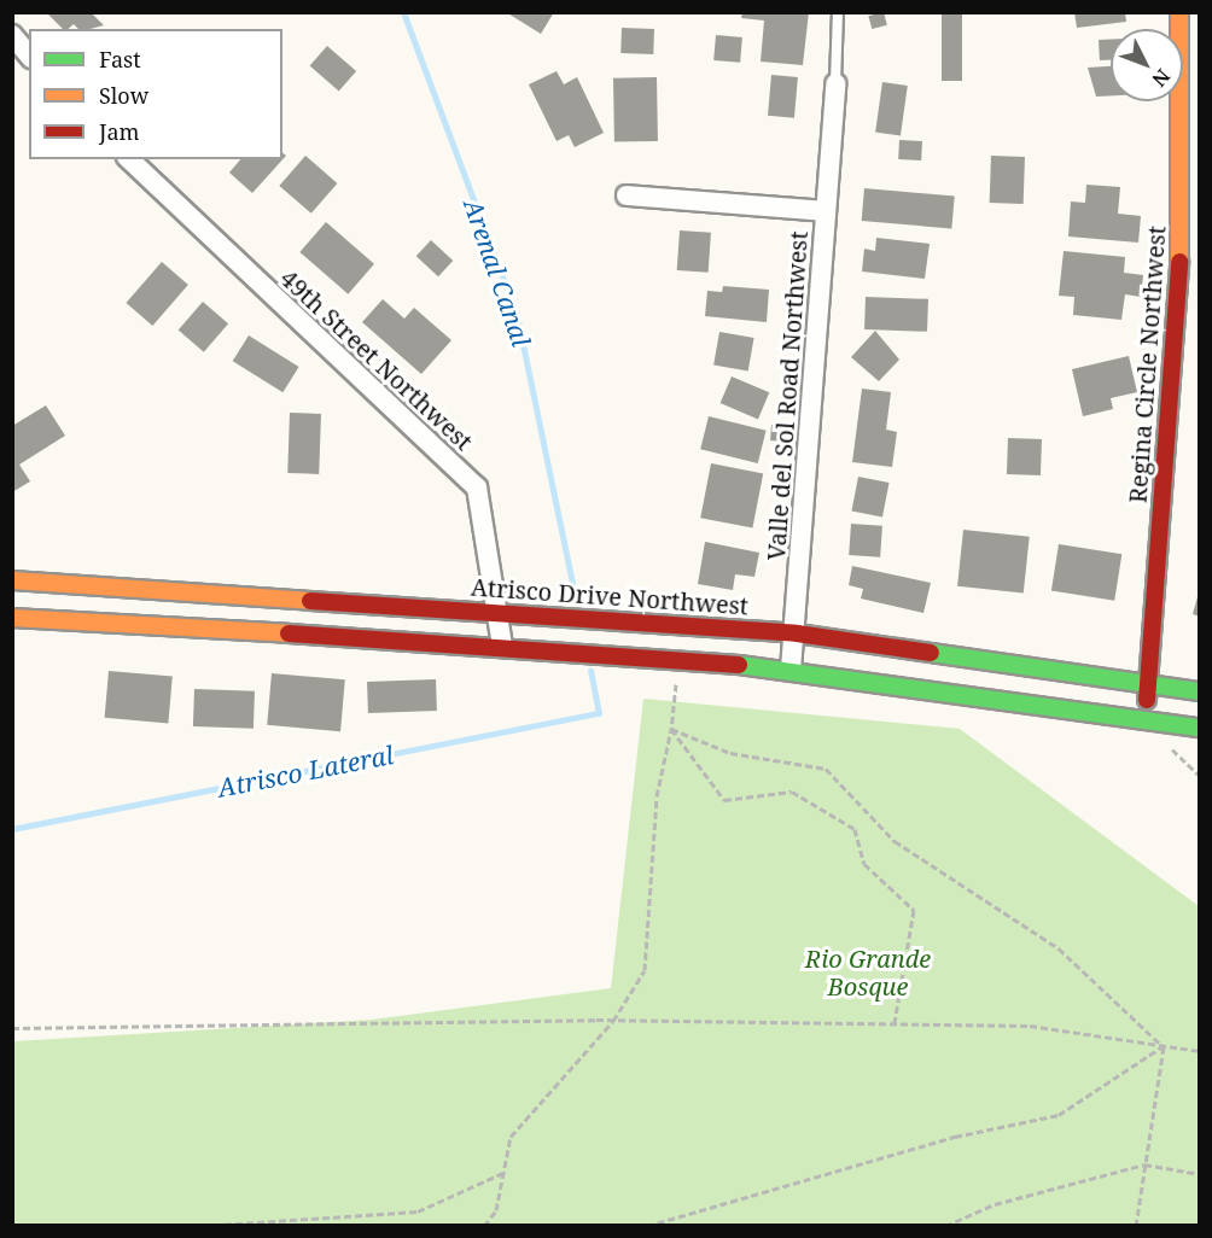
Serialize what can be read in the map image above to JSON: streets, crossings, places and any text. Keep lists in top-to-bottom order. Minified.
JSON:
{"streets":{"main road":["Regina Circle Northwest","Atrisco Drive Northwest"],"street":["49th Street Northwest","Valle del Sol Road Northwest"]},"crossings":[["49th Street Northwest","Atrisco Drive Northwest"],["Regina Circle Northwest","Atrisco Drive Northwest"],["Valle del Sol Road Northwest","Atrisco Drive Northwest"]],"water":["Arenal Canal","Atrisco Lateral"],"parks":["Rio Grande Bosque"],"legend":["Fast","Slow","Jam"],"north":"bottom right"}
